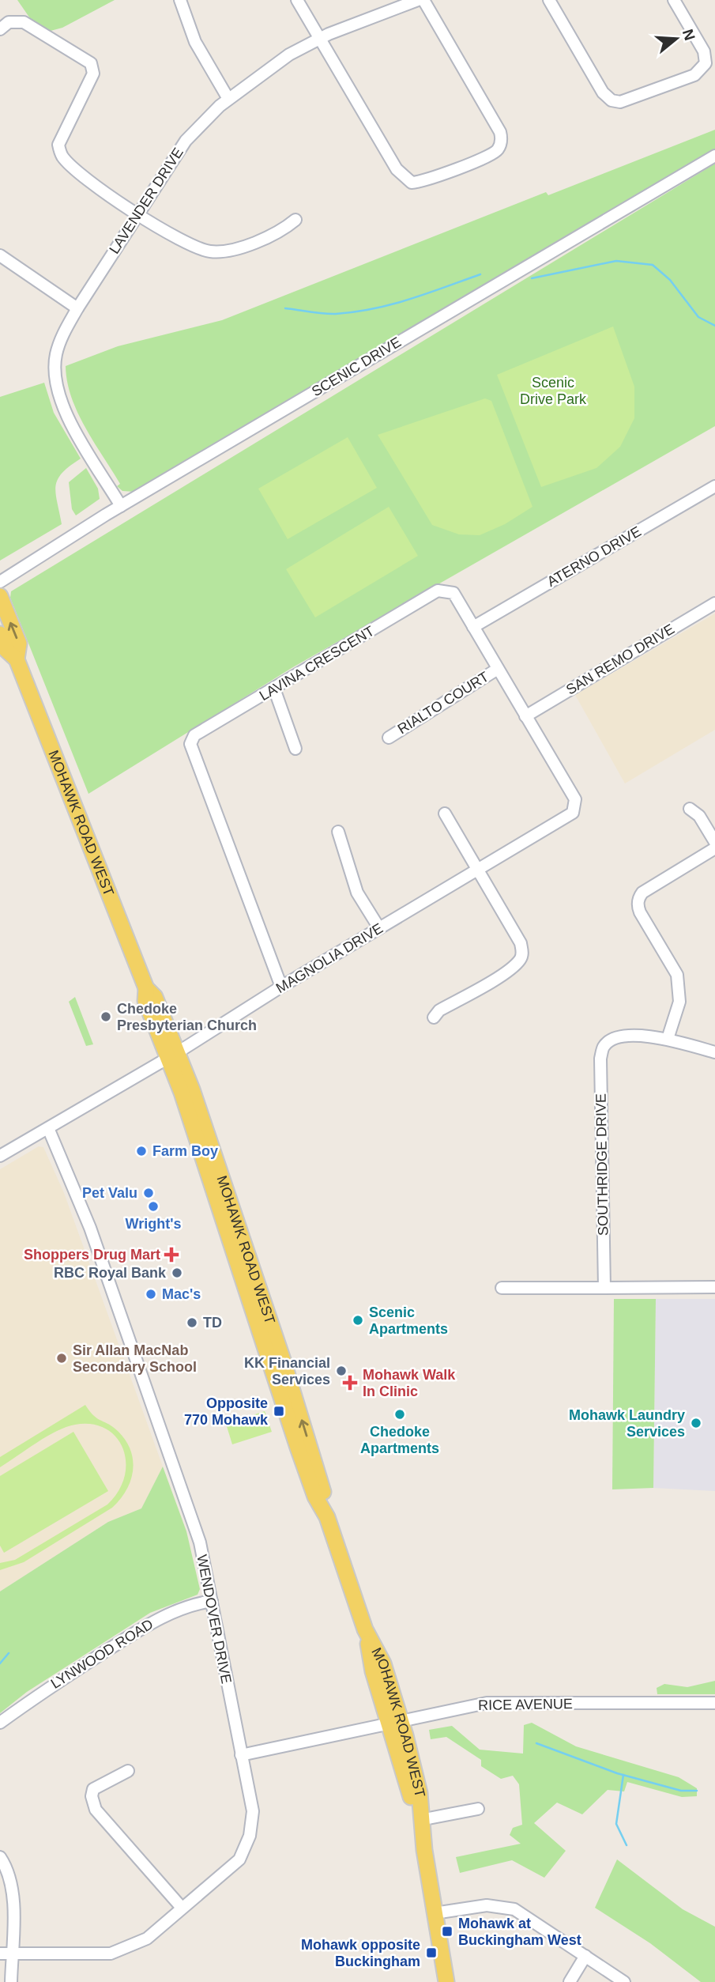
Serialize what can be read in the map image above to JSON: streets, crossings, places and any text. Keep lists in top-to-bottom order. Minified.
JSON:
{"streets":{"main road":["MOHAWK ROAD WEST"],"street":["LAVENDER DRIVE","SCENIC DRIVE","ATERNO DRIVE","SAN REMO DRIVE","LAVINA CRESCENT","RIALTO COURT","MAGNOLIA DRIVE","SOUTHRIDGE DRIVE","WENDOVER DRIVE","LYNWOOD ROAD","RICE AVENUE"]},"crossings":[["LAVENDER DRIVE","SCENIC DRIVE"],["ATERNO DRIVE","LAVINA CRESCENT"],["SAN REMO DRIVE","LAVINA CRESCENT"],["LAVINA CRESCENT","RIALTO COURT"],["LAVINA CRESCENT","MAGNOLIA DRIVE"],["MOHAWK ROAD WEST","MAGNOLIA DRIVE"],["MOHAWK ROAD WEST","RICE AVENUE"],["MAGNOLIA DRIVE","WENDOVER DRIVE"],["WENDOVER DRIVE","LYNWOOD ROAD"],["WENDOVER DRIVE","RICE AVENUE"]],"parks":["Scenic Drive Park"],"places":{"other":["Chedoke Presbyterian Church","Farm Boy","Pet Valu","Wright's","RBC Royal Bank","Mac's","Scenic Apartments","TD","Sir Allan MacNab Secondary School","KK Financial Services","Chedoke Apartments","Mohawk Laundry Services"],"health":["Shoppers Drug Mart","Mohawk Walk In Clinic"],"transit":["Opposite 770 Mohawk","Mohawk at Buckingham West","Mohawk opposite Buckingham"]},"north":"right"}
